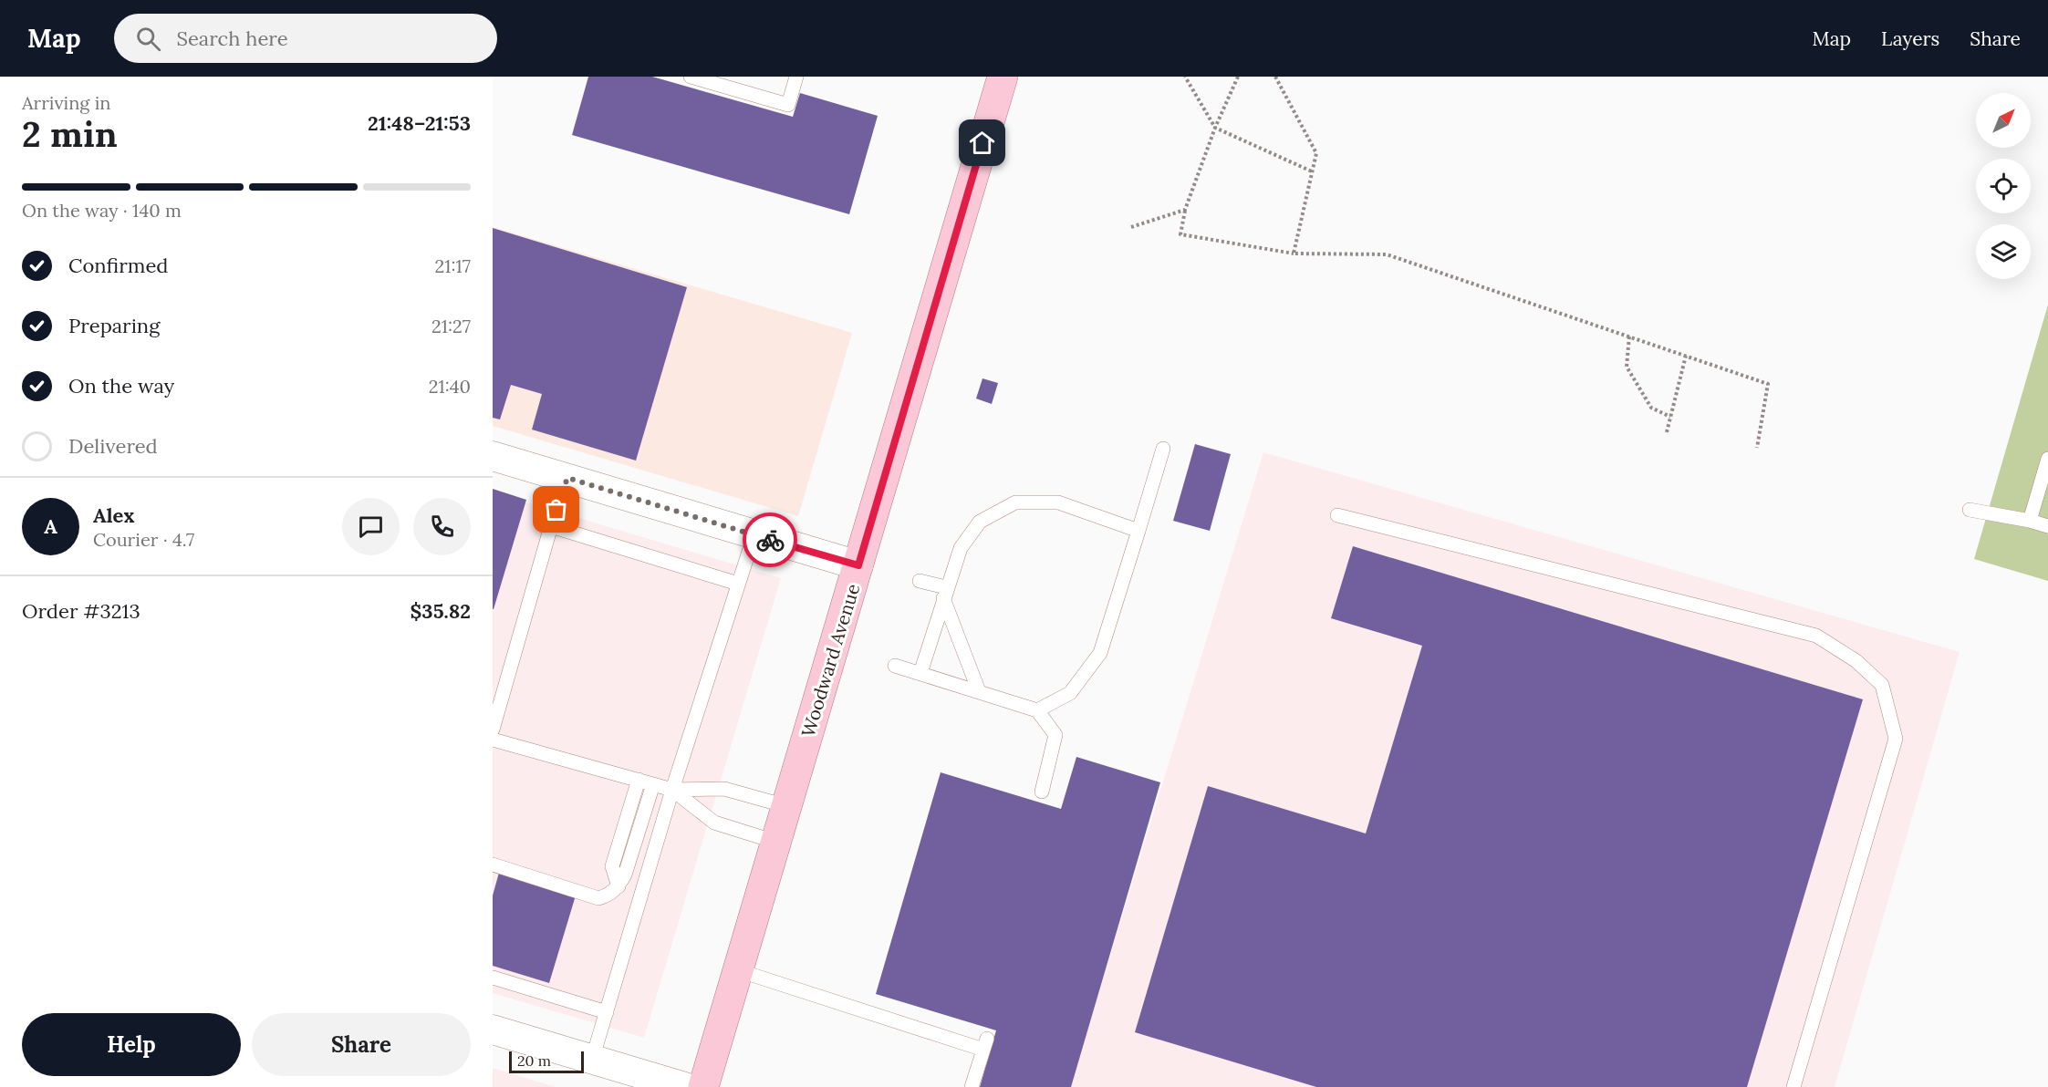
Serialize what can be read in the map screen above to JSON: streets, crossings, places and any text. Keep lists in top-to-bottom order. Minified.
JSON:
{"streets":{"main road":["Woodward Avenue"]},"scale_bar":"20 m","north":"top right","page":{"header":"Map","search":"Search here","nav":["Map","Layers","Share"],"heading":["2 min","Arriving in","21:48–21:53"],"panel":["Alex","Courier · 4.7","Order #3213","$35.82"],"bar":"On the way · 140 m","list":[["Confirmed","21:17"],["Preparing","21:27"],["On the way","21:40"],"Delivered"],"round":"A","buttons":["Help","Share"],"scale":"20 m"}}
